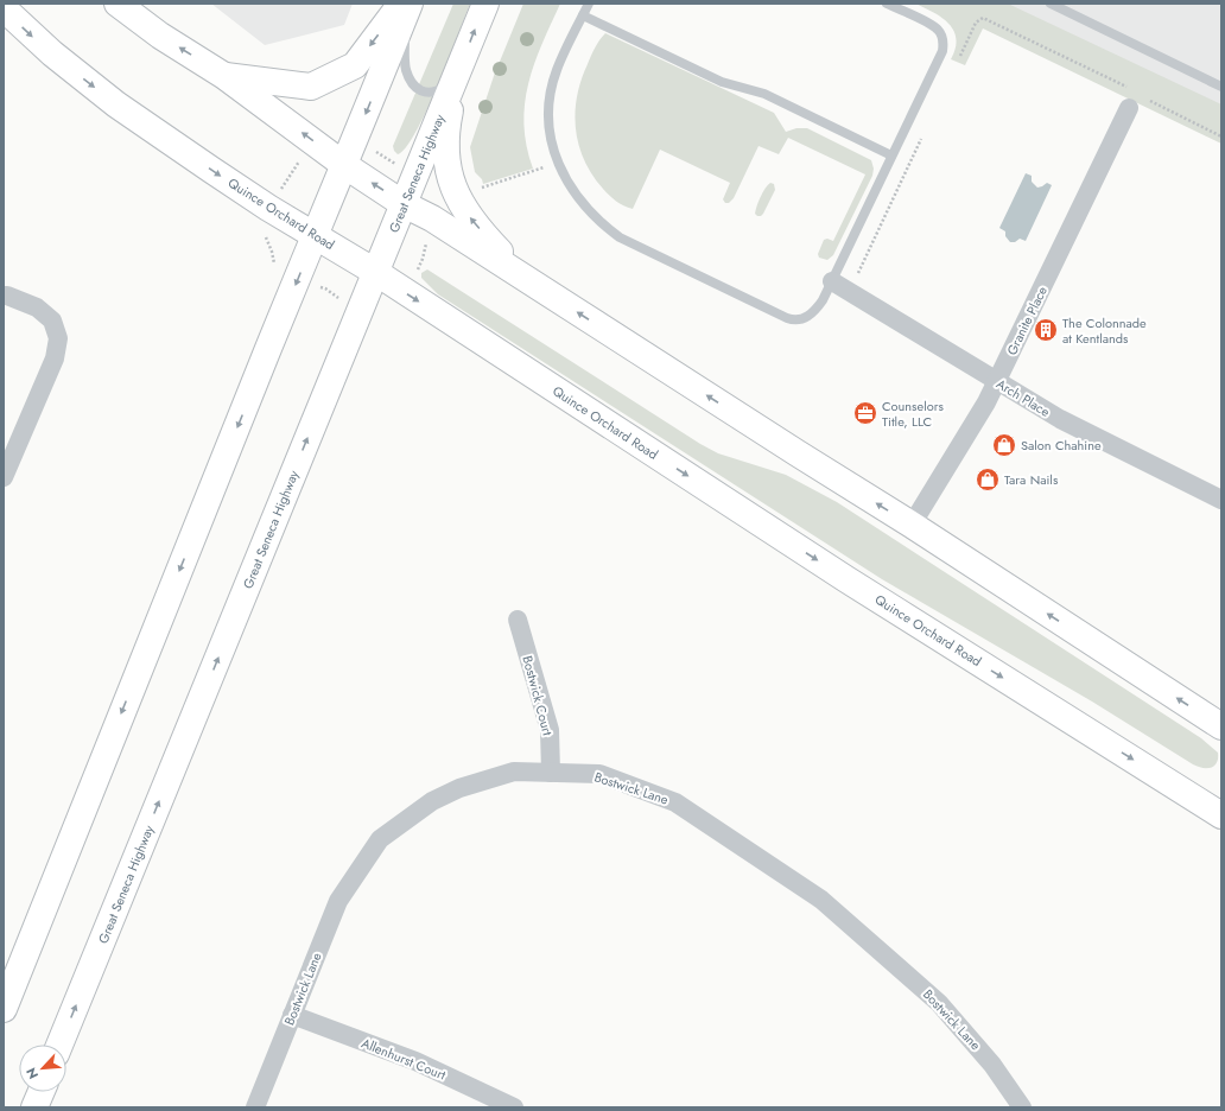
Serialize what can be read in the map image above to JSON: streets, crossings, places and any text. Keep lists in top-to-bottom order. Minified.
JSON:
{"streets":{"main road":["Great Seneca Highway","Quince Orchard Road"],"street":["Granite Place","Arch Place","Bostwick Court","Bostwick Lane","Allenhurst Court"]},"crossings":[["Great Seneca Highway","Quince Orchard Road"],["Granite Place","Arch Place"],["Bostwick Court","Bostwick Lane"],["Bostwick Lane","Allenhurst Court"]],"places":{"building":["The Colonnade at Kentlands"],"office":["Counselors Title, LLC"],"shop":["Salon Chahine","Tara Nails"]},"north":"bottom left"}
